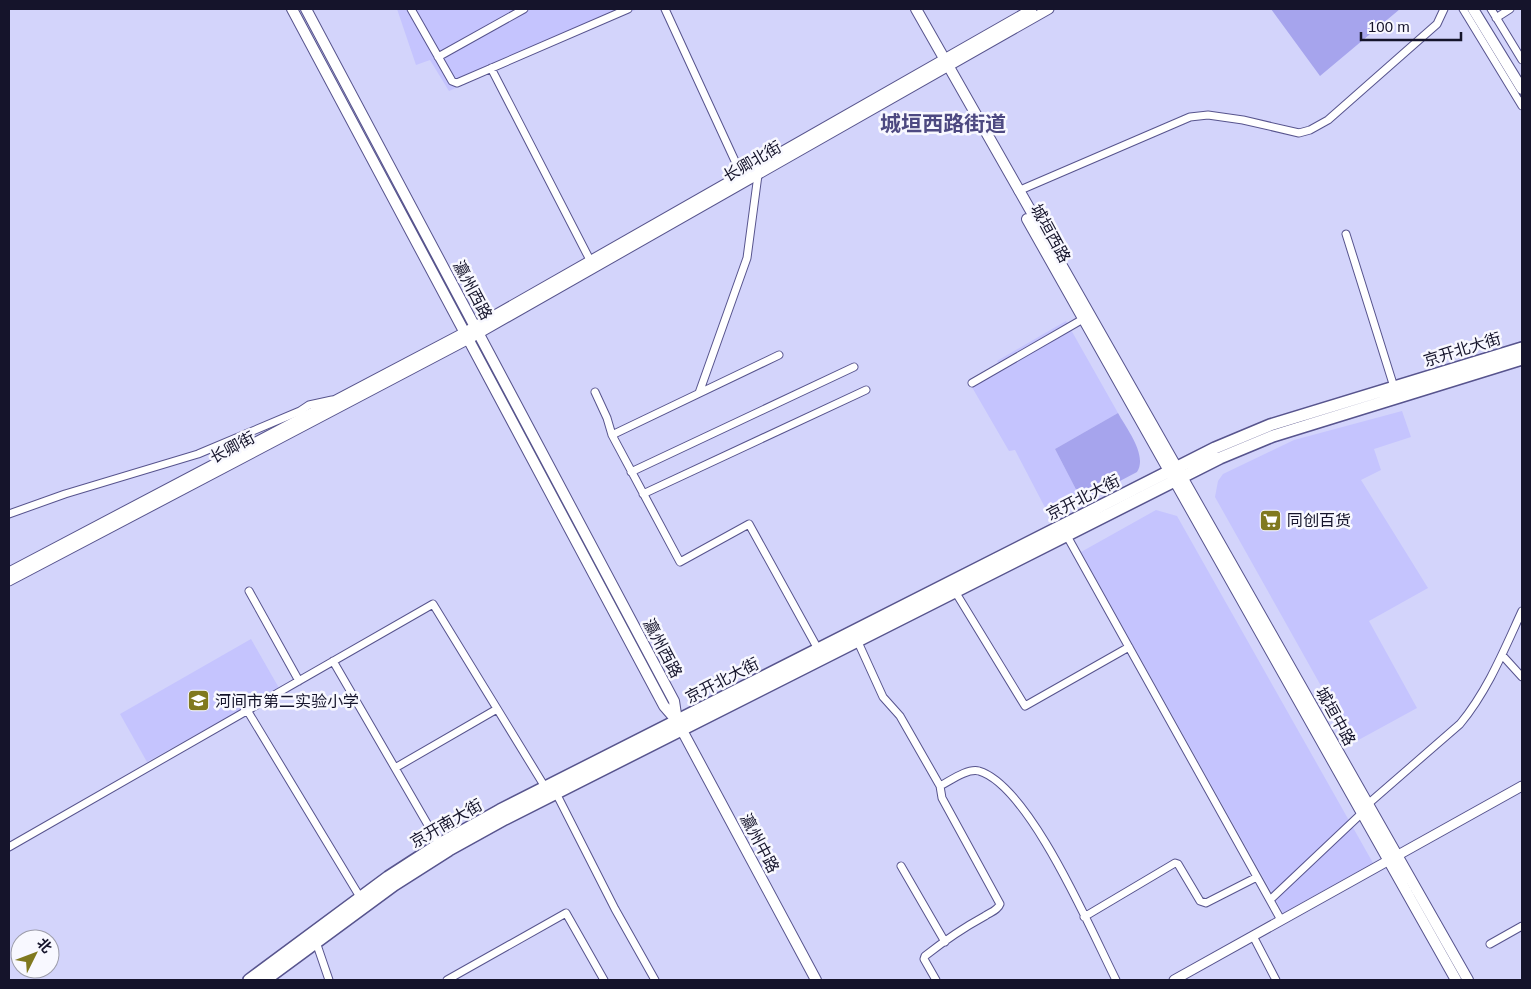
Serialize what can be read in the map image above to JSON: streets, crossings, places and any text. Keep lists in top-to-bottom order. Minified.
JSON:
{"streets":{"main road":["城垣西路","瀛州西路","京开北大街","城垣中路","京开南大街","瀛州中路"],"street":["长卿北街","长卿街"]},"crossings":[["长卿北街","城垣西路"],["长卿北街","瀛州西路"],["长卿北街","长卿街"],["城垣西路","京开北大街"],["城垣西路","城垣中路"],["瀛州西路","京开北大街"],["瀛州西路","长卿街"],["瀛州西路","京开南大街"],["瀛州西路","瀛州中路"],["京开北大街","城垣中路"],["京开北大街","京开南大街"],["京开北大街","瀛州中路"],["京开南大街","瀛州中路"]],"districts":["城垣西路街道"],"places":{"supermarket":["同创百货"],"school or university":["河间市第二实验小学"]},"scale_bar":"100 m","north":"top right"}
